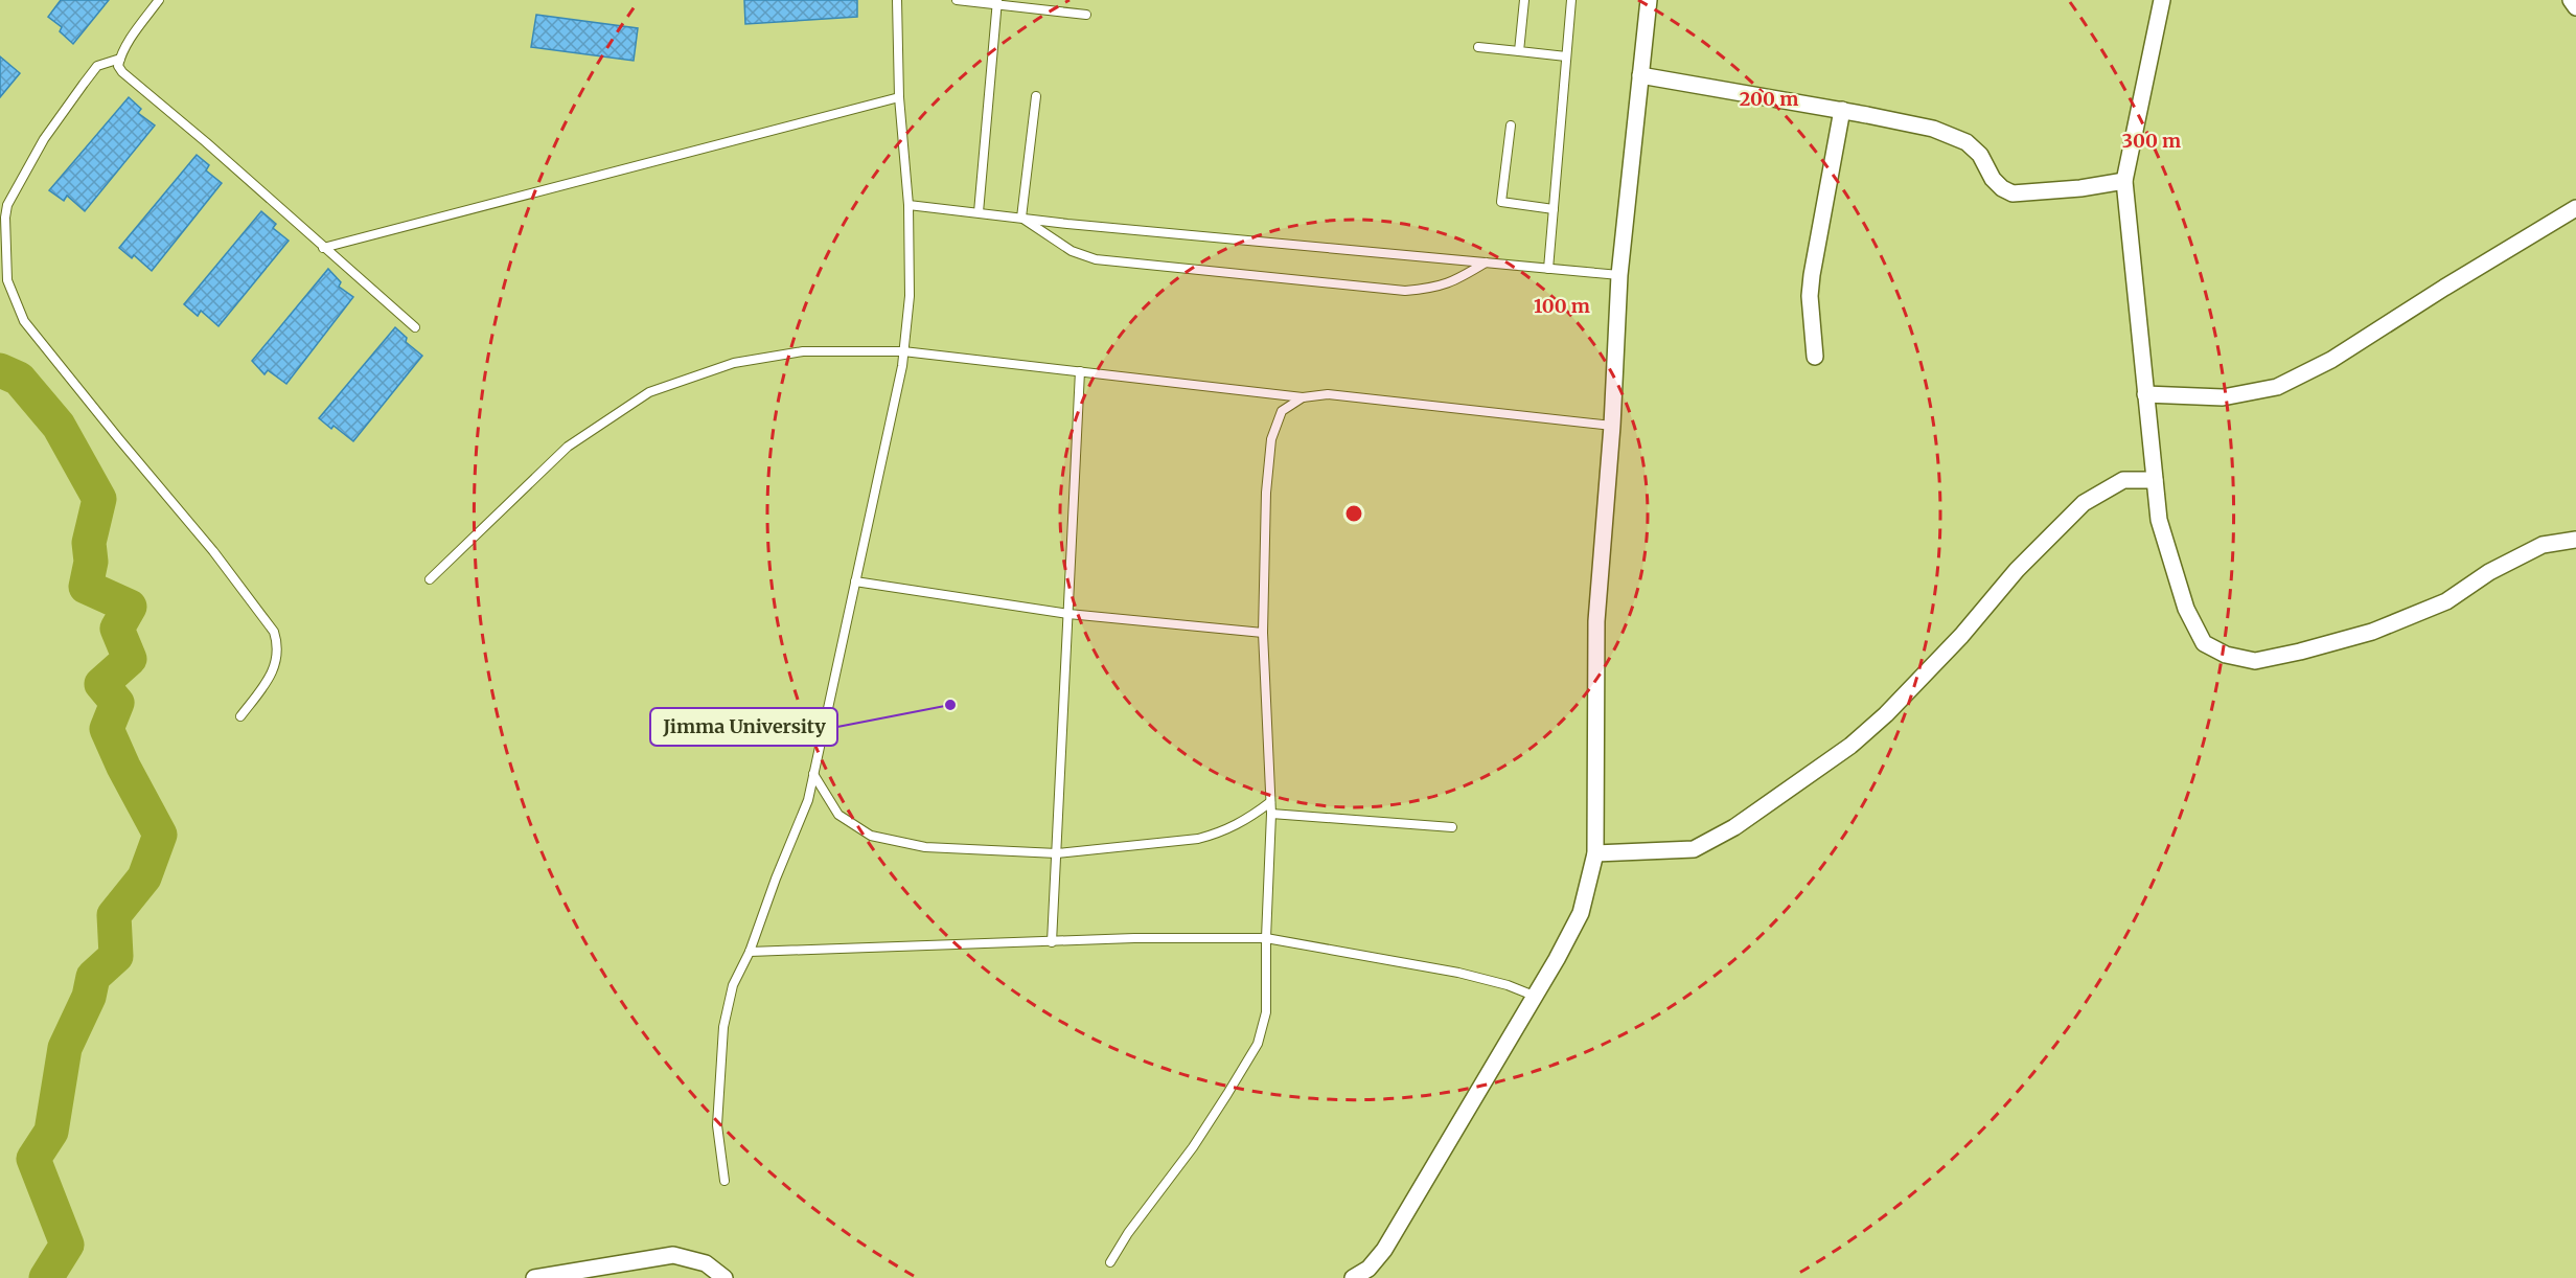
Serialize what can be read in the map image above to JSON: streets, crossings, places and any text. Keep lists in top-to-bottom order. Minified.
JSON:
{"places":["Jimma University"],"rings":["200 m","300 m","100 m"]}
